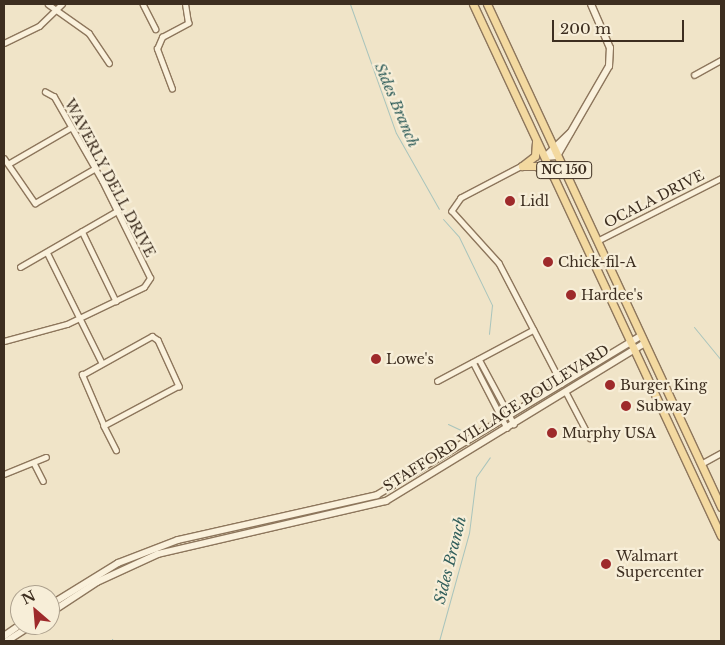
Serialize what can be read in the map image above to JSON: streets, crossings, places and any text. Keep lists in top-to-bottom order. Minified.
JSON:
{"streets":{"main road":["NC 150","STAFFORD VILLAGE BOULEVARD"],"street":["WAVERLY DELL DRIVE","OCALA DRIVE"]},"crossings":[["NC 150","OCALA DRIVE"],["NC 150","STAFFORD VILLAGE BOULEVARD"]],"water":["Sides Branch"],"places":["Lidl","Chick-fil-A","Hardee's","Lowe's","Burger King","Subway","Murphy USA","Walmart Supercenter"],"scale_bar":"200 m","north":"top left"}
